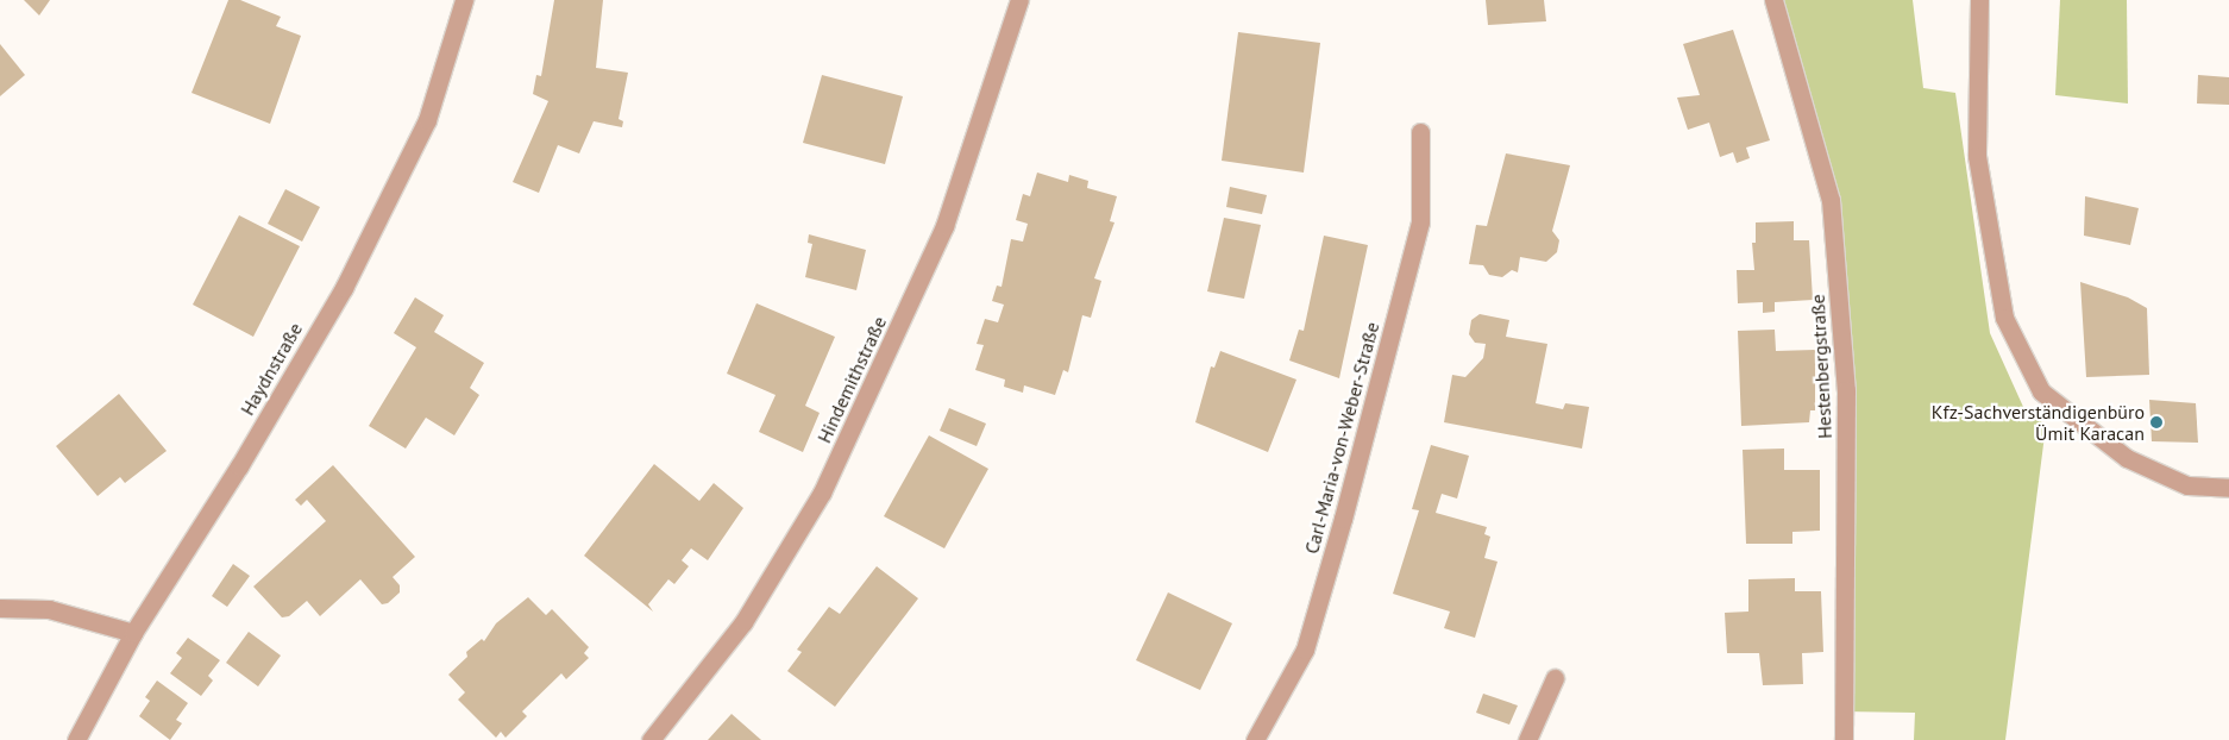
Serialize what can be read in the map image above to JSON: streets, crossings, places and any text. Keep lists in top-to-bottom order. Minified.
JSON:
{"streets":{"street":["Hestenbergstraße","Haydnstraße","Hindemithstraße","Carl-Maria-von-Weber-Straße"]},"places":["Kfz-Sachverständigenbüro Ümit Karacan"]}
